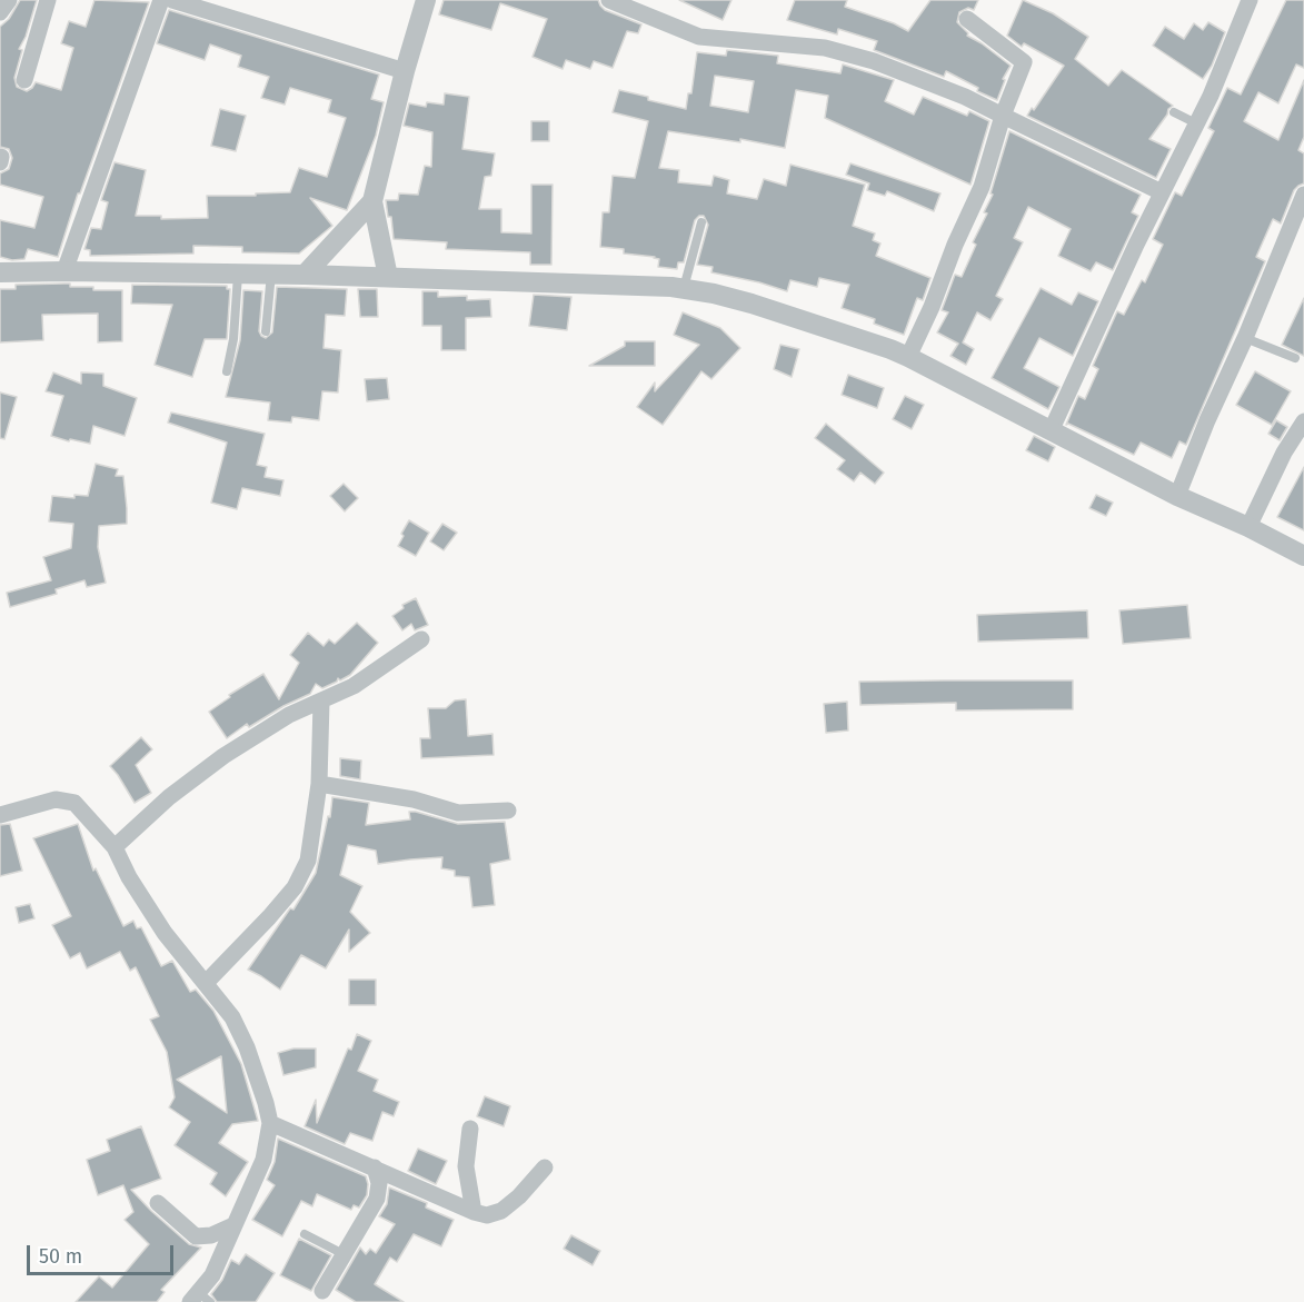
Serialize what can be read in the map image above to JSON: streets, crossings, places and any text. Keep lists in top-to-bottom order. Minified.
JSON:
{"scale_bar":"50 m"}
